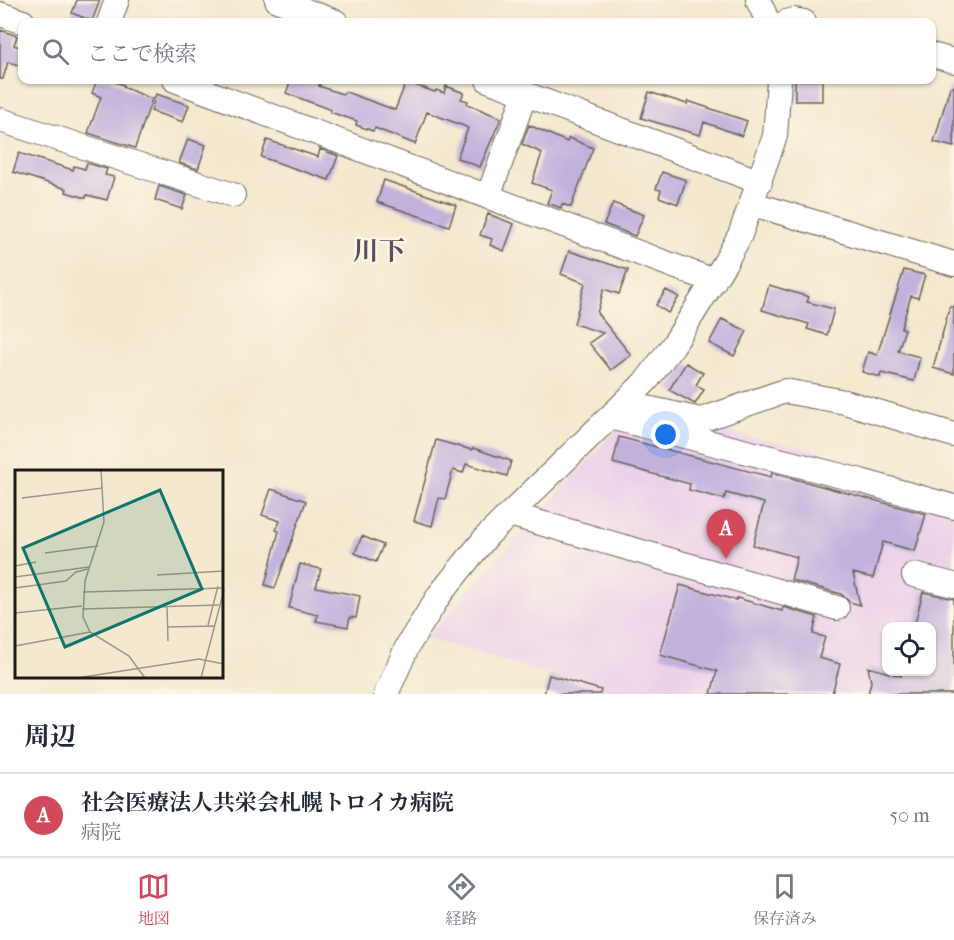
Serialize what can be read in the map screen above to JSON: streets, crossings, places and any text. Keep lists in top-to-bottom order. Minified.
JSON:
{"districts":["川下"],"page":{"search":"ここで検索","pins":"A","heading":"周辺","list":[{"mark":"A","name":"社会医療法人共栄会札幌トロイカ病院","note":"病院","value":"50 m"}],"nav":["地図","経路","保存済み"]}}
